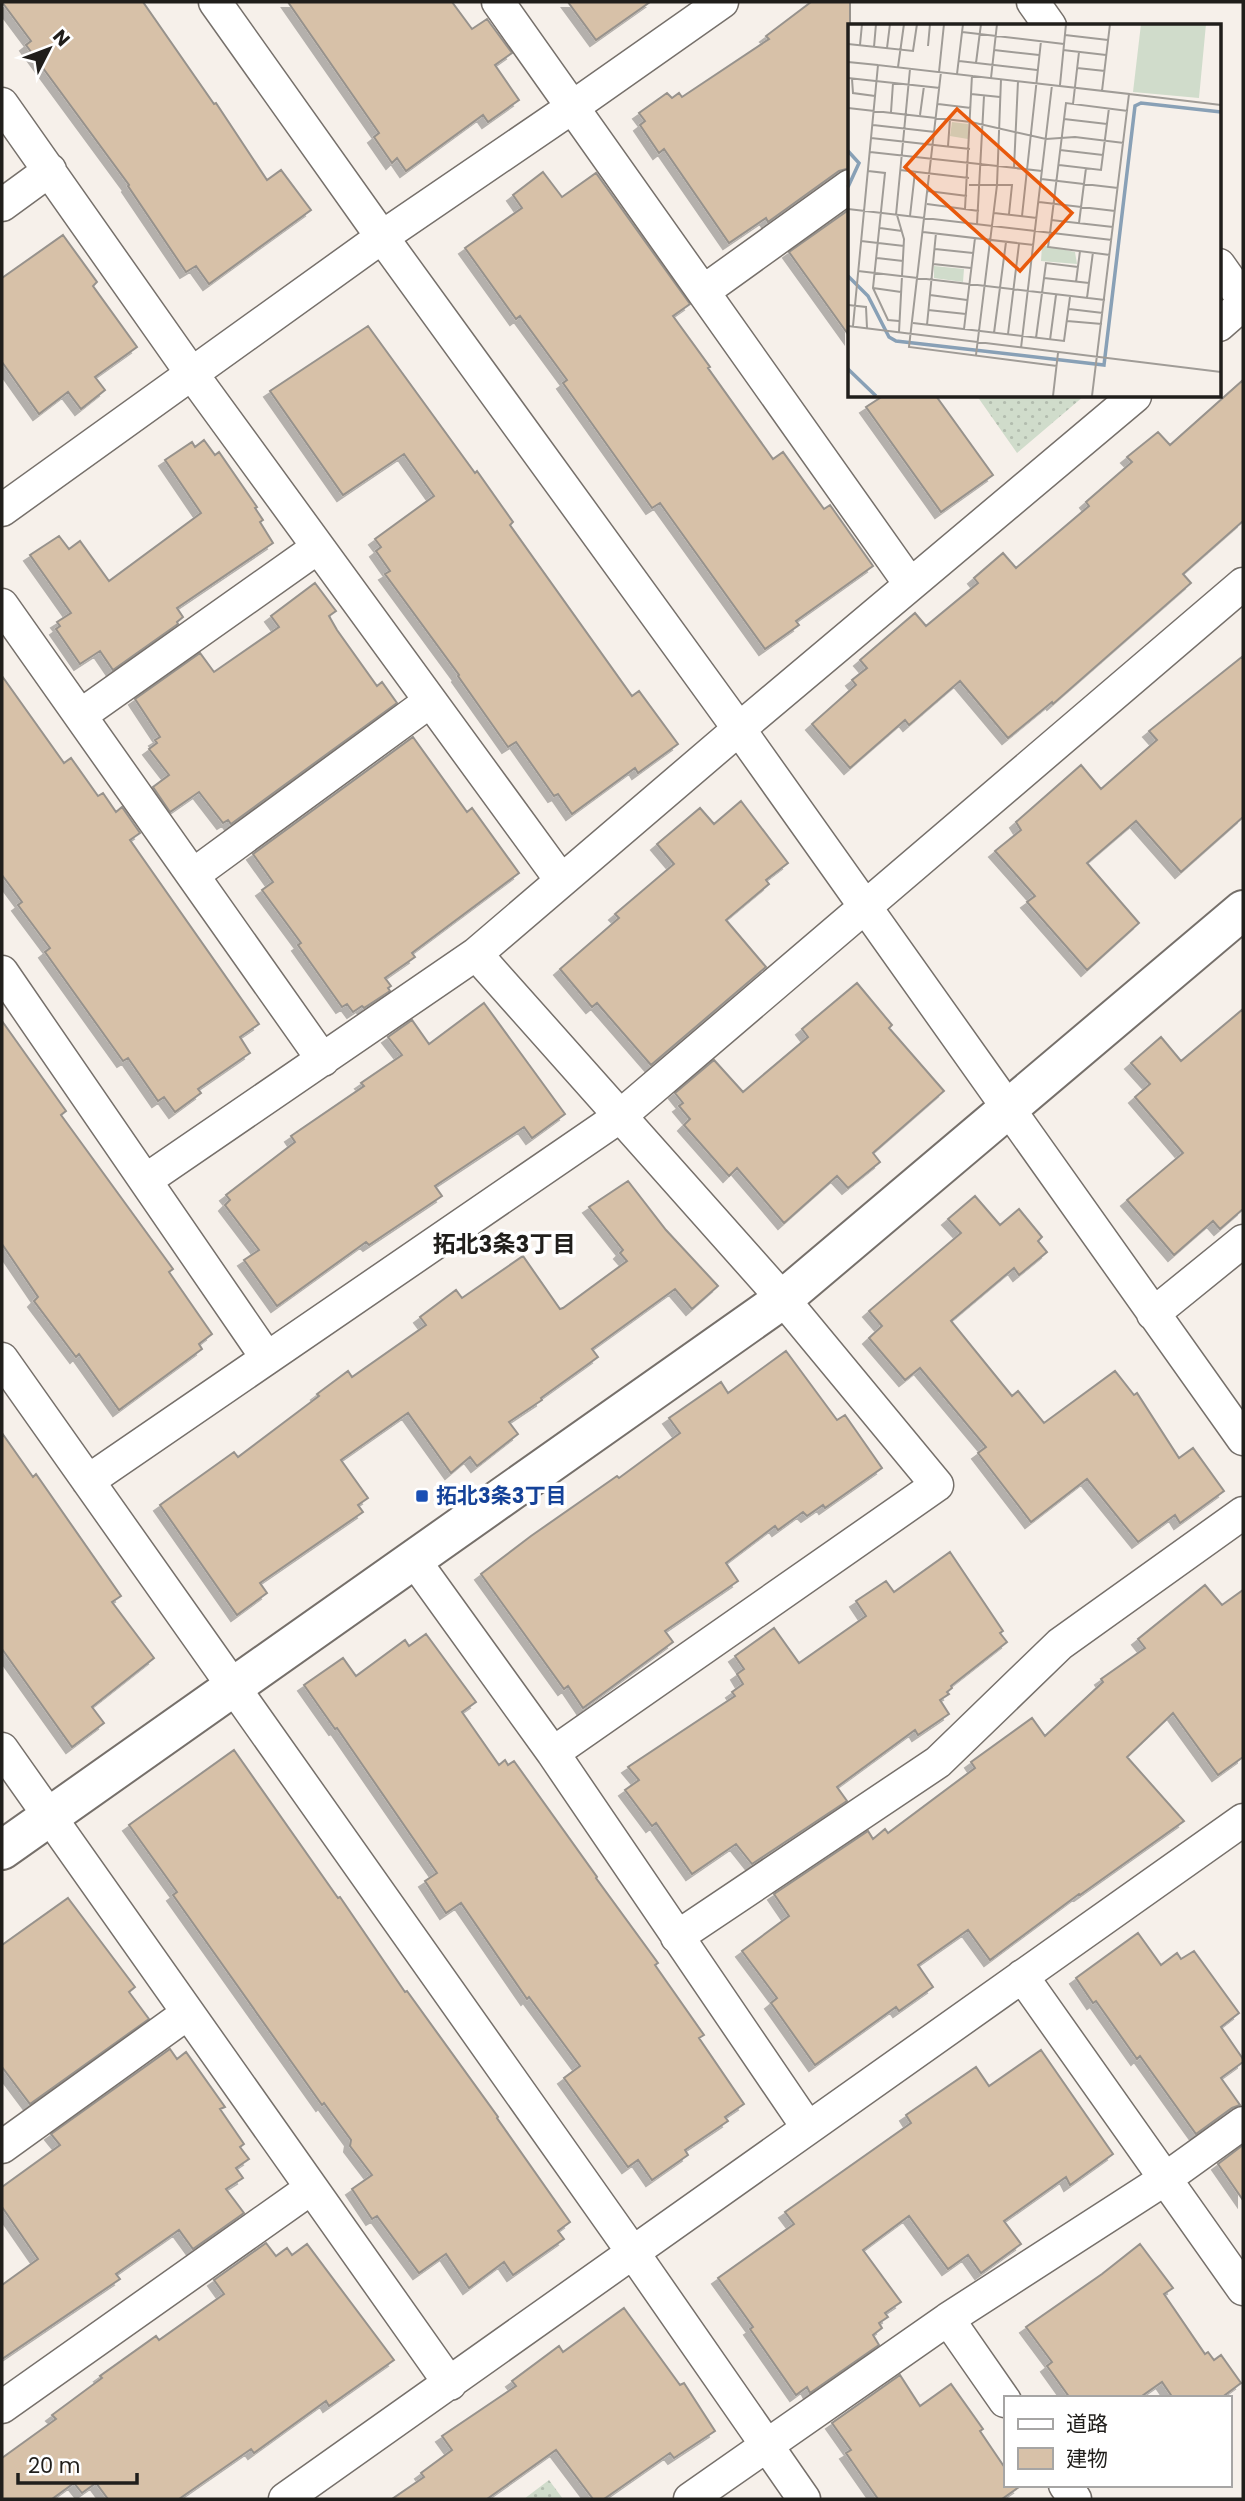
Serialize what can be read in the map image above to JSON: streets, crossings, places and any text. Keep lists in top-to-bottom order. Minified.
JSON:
{"districts":["拓北3条3丁目"],"places":{"transit":["拓北3条3丁目"]},"legend":["道路","建物"],"scale_bar":"20 m","north":"top right"}
